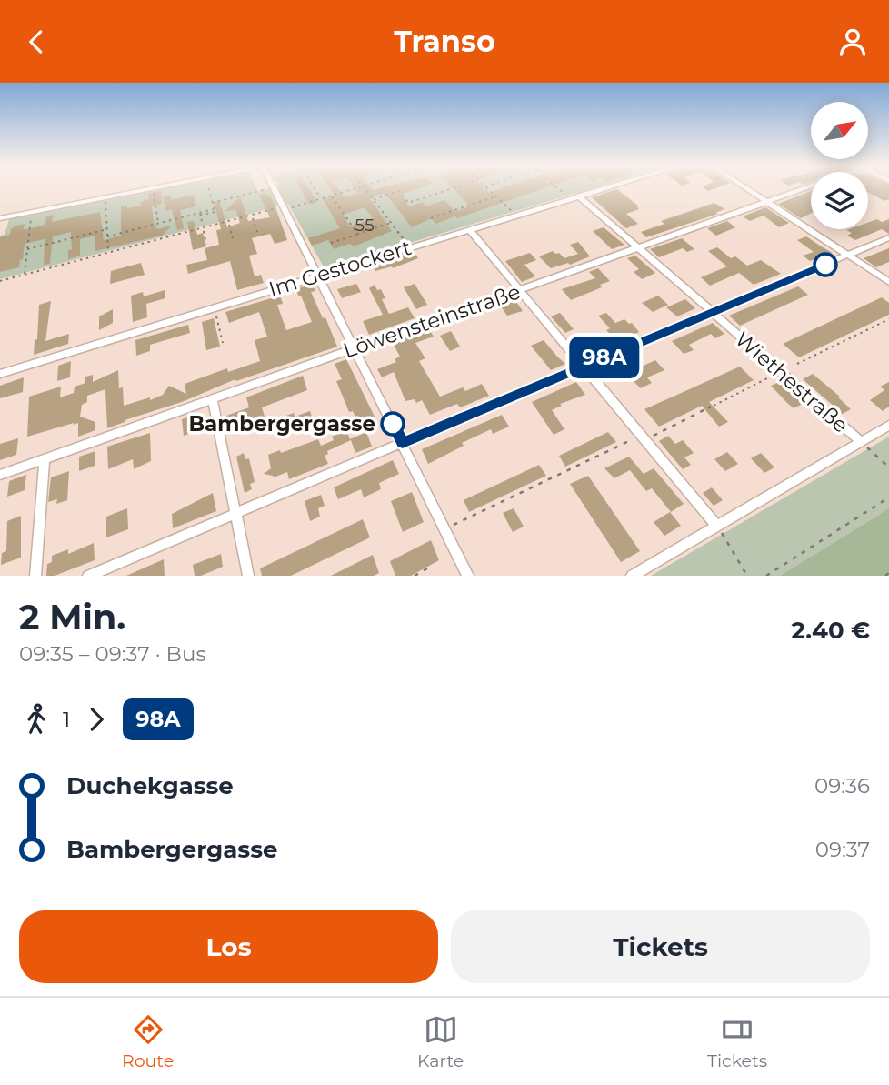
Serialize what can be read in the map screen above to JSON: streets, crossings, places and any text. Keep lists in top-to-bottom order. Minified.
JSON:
{"streets":{"street":["Im Gestockert","Löwensteinstraße","Wiethestraße"]},"crossings":[["Im Gestockert","Wiethestraße"],["Löwensteinstraße","Wiethestraße"]],"places":["Bambergergasse"],"lines":["bus line 98A"],"house_numbers":["55"],"north":"top right","page":{"header":"Transo","on_map":"98A","heading":["2 Min.","09:35 – 09:37 · Bus","2.40 €"],"legs":["1","98A"],"list":[{"name":"Duchekgasse","value":"09:36"},{"name":"Bambergergasse","value":"09:37"}],"buttons":["Los","Tickets"],"tabs":["Route","Karte","Tickets"]}}
